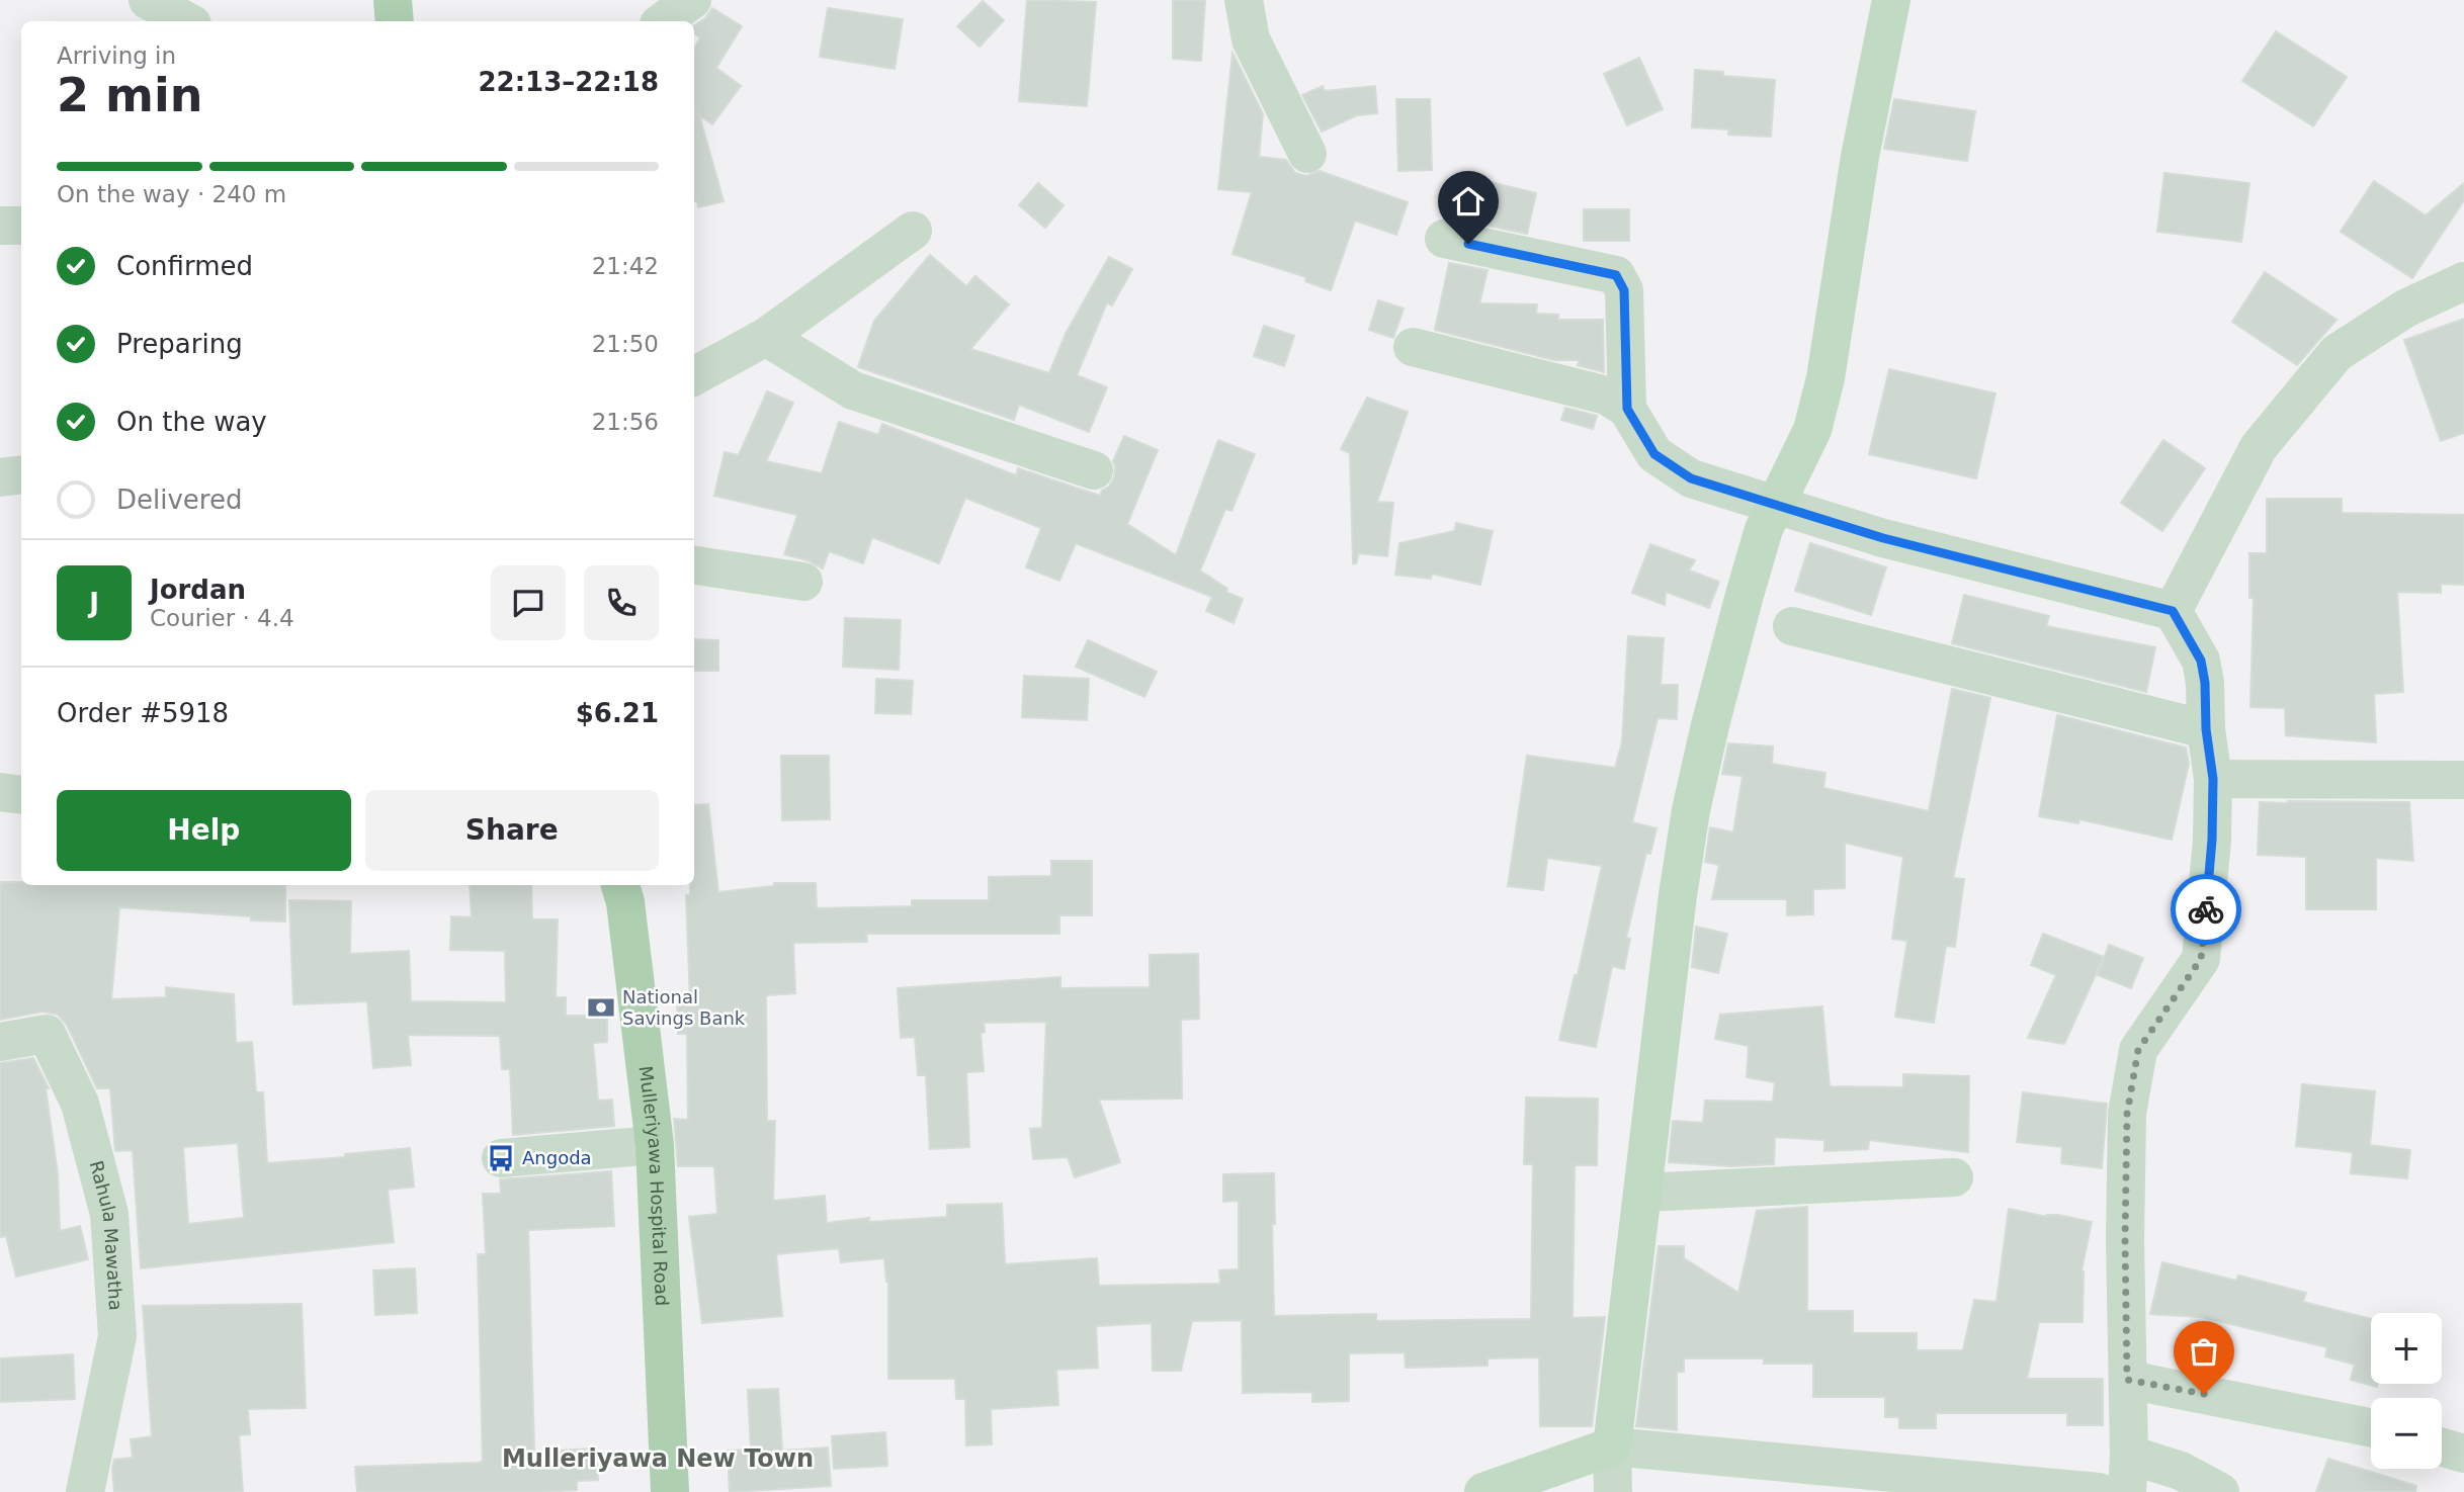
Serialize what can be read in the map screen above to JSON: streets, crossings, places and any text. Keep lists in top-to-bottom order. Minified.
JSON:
{"streets":{"main road":["Mulleriyawa Hospital Road"],"street":["Rahula Mawatha"]},"districts":["Mulleriyawa New Town"],"places":{"bank":["National Savings Bank"],"bus stop":["Angoda"]},"page":{"heading":["2 min","Arriving in","22:13–22:18"],"panel":["Jordan","Courier · 4.4","Order #5918","$6.21"],"bar":"On the way · 240 m","list":[["Confirmed","21:42"],["Preparing","21:50"],["On the way","21:56"],"Delivered"],"round":"J","buttons":["Help","Share"],"map_buttons":["+","−"]}}
